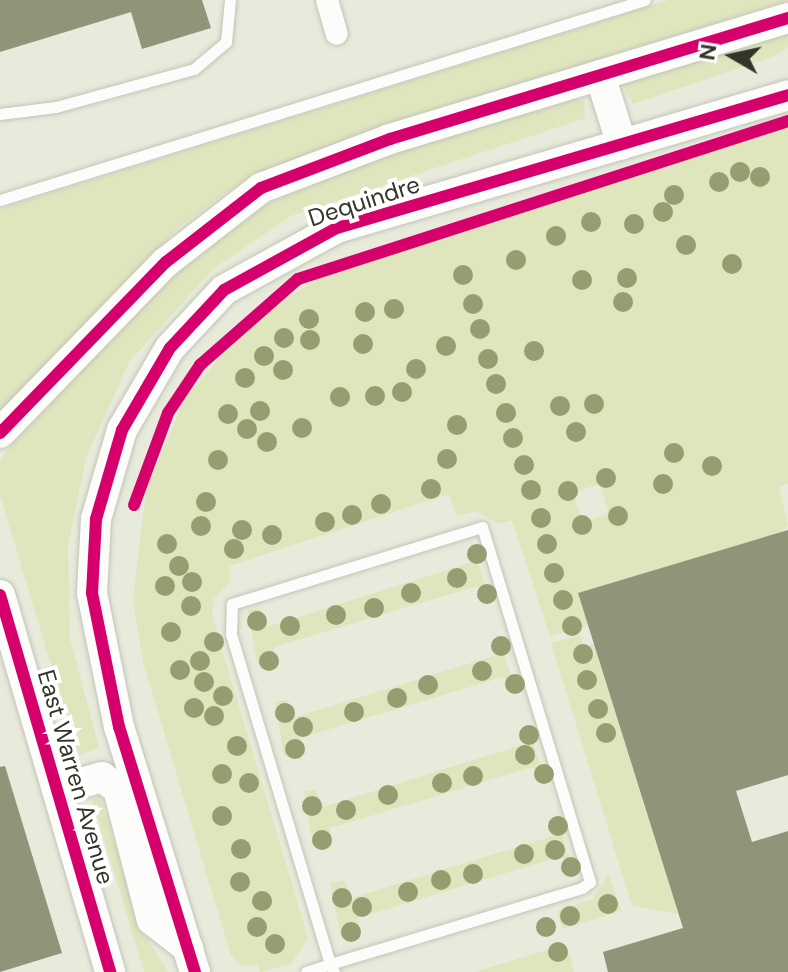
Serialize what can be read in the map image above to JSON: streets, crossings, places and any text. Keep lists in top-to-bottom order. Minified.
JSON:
{"streets":{"main road":["Dequindre","East Warren Avenue"]},"north":"left"}
